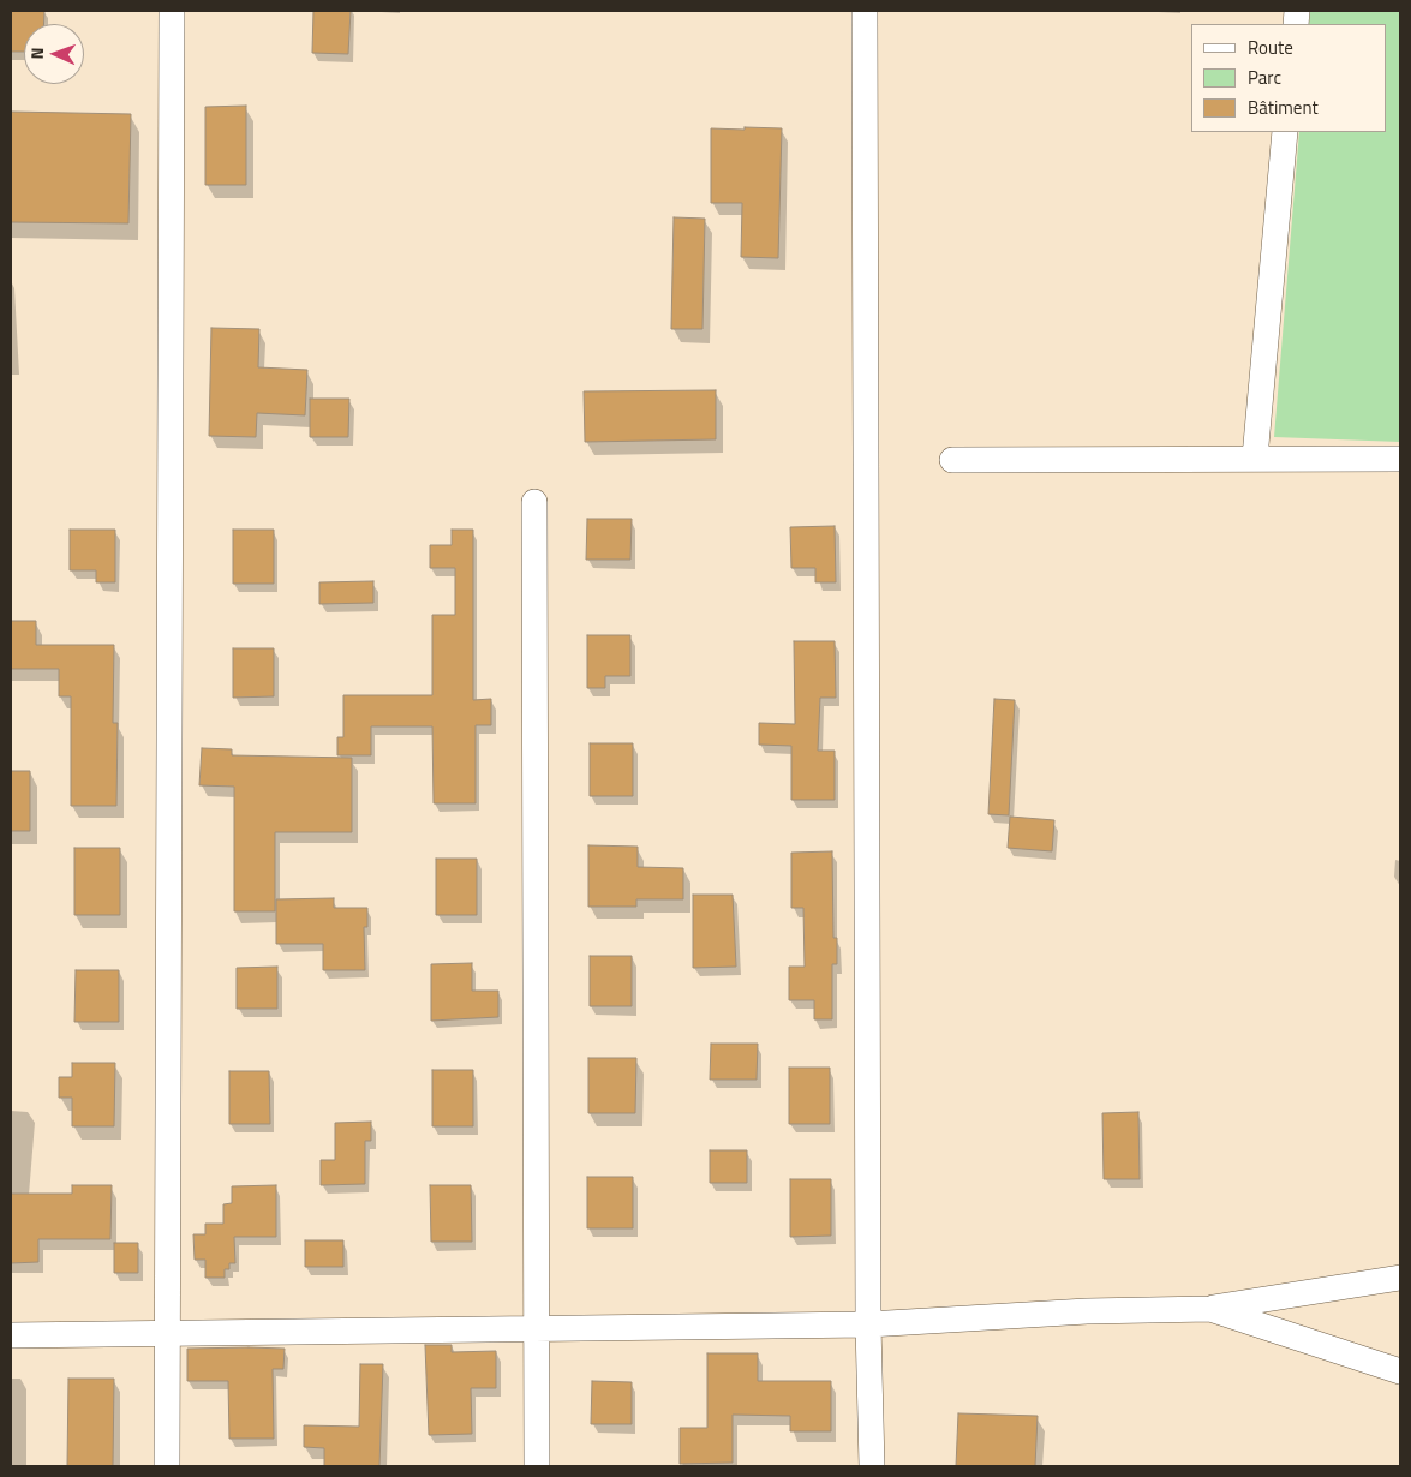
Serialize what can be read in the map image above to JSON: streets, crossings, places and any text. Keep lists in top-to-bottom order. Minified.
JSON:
{"legend":["Route","Parc","Bâtiment"],"north":"left"}
